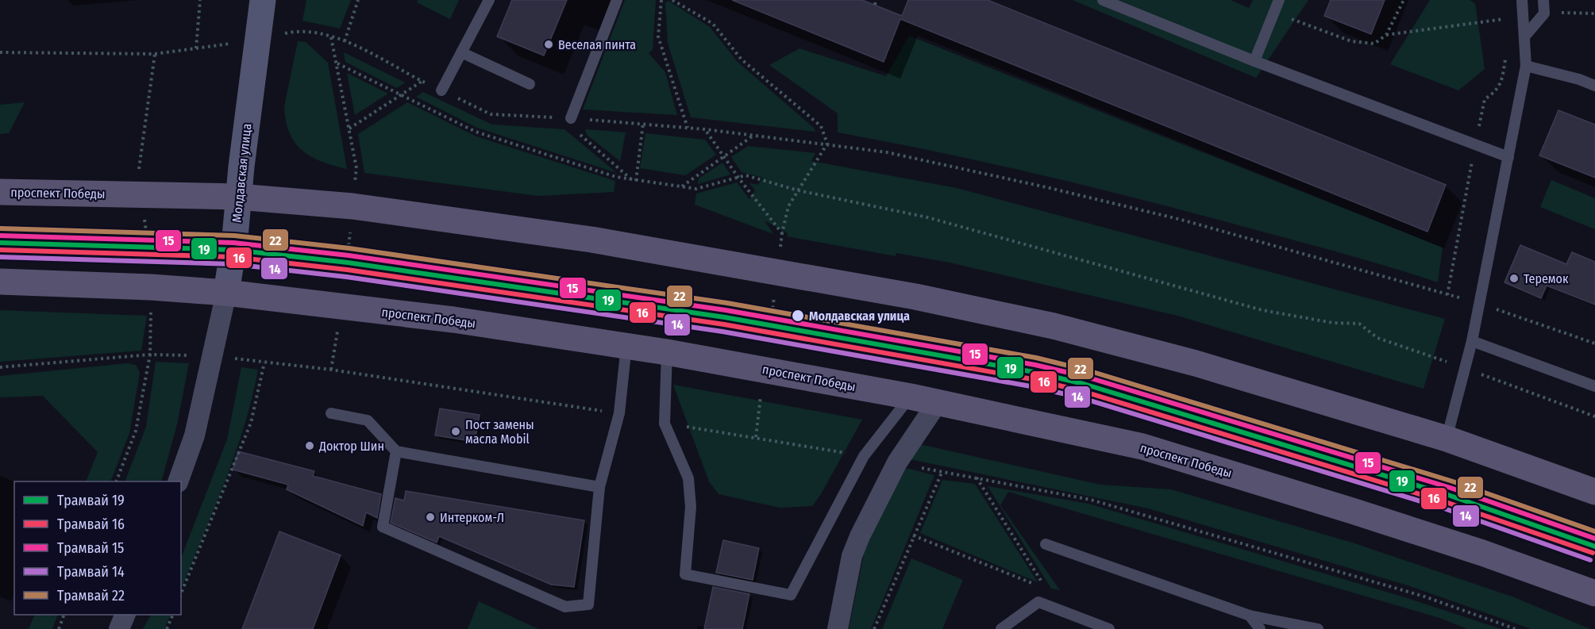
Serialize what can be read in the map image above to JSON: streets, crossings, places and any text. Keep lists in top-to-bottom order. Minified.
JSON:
{"streets":{"main road":["проспект Победы"],"street":["Молдавская улица"]},"crossings":[["Молдавская улица","проспект Победы"]],"places":["Веселая пинта","Теремок","Молдавская улица","Пост замены масла Mobil","Доктор Шин","Интерком-Л"],"lines":["tram line 22","tram line 15","tram line 19","tram line 16","tram line 14"],"legend":["Трамвай 19","Трамвай 16","Трамвай 15","Трамвай 14","Трамвай 22"]}
